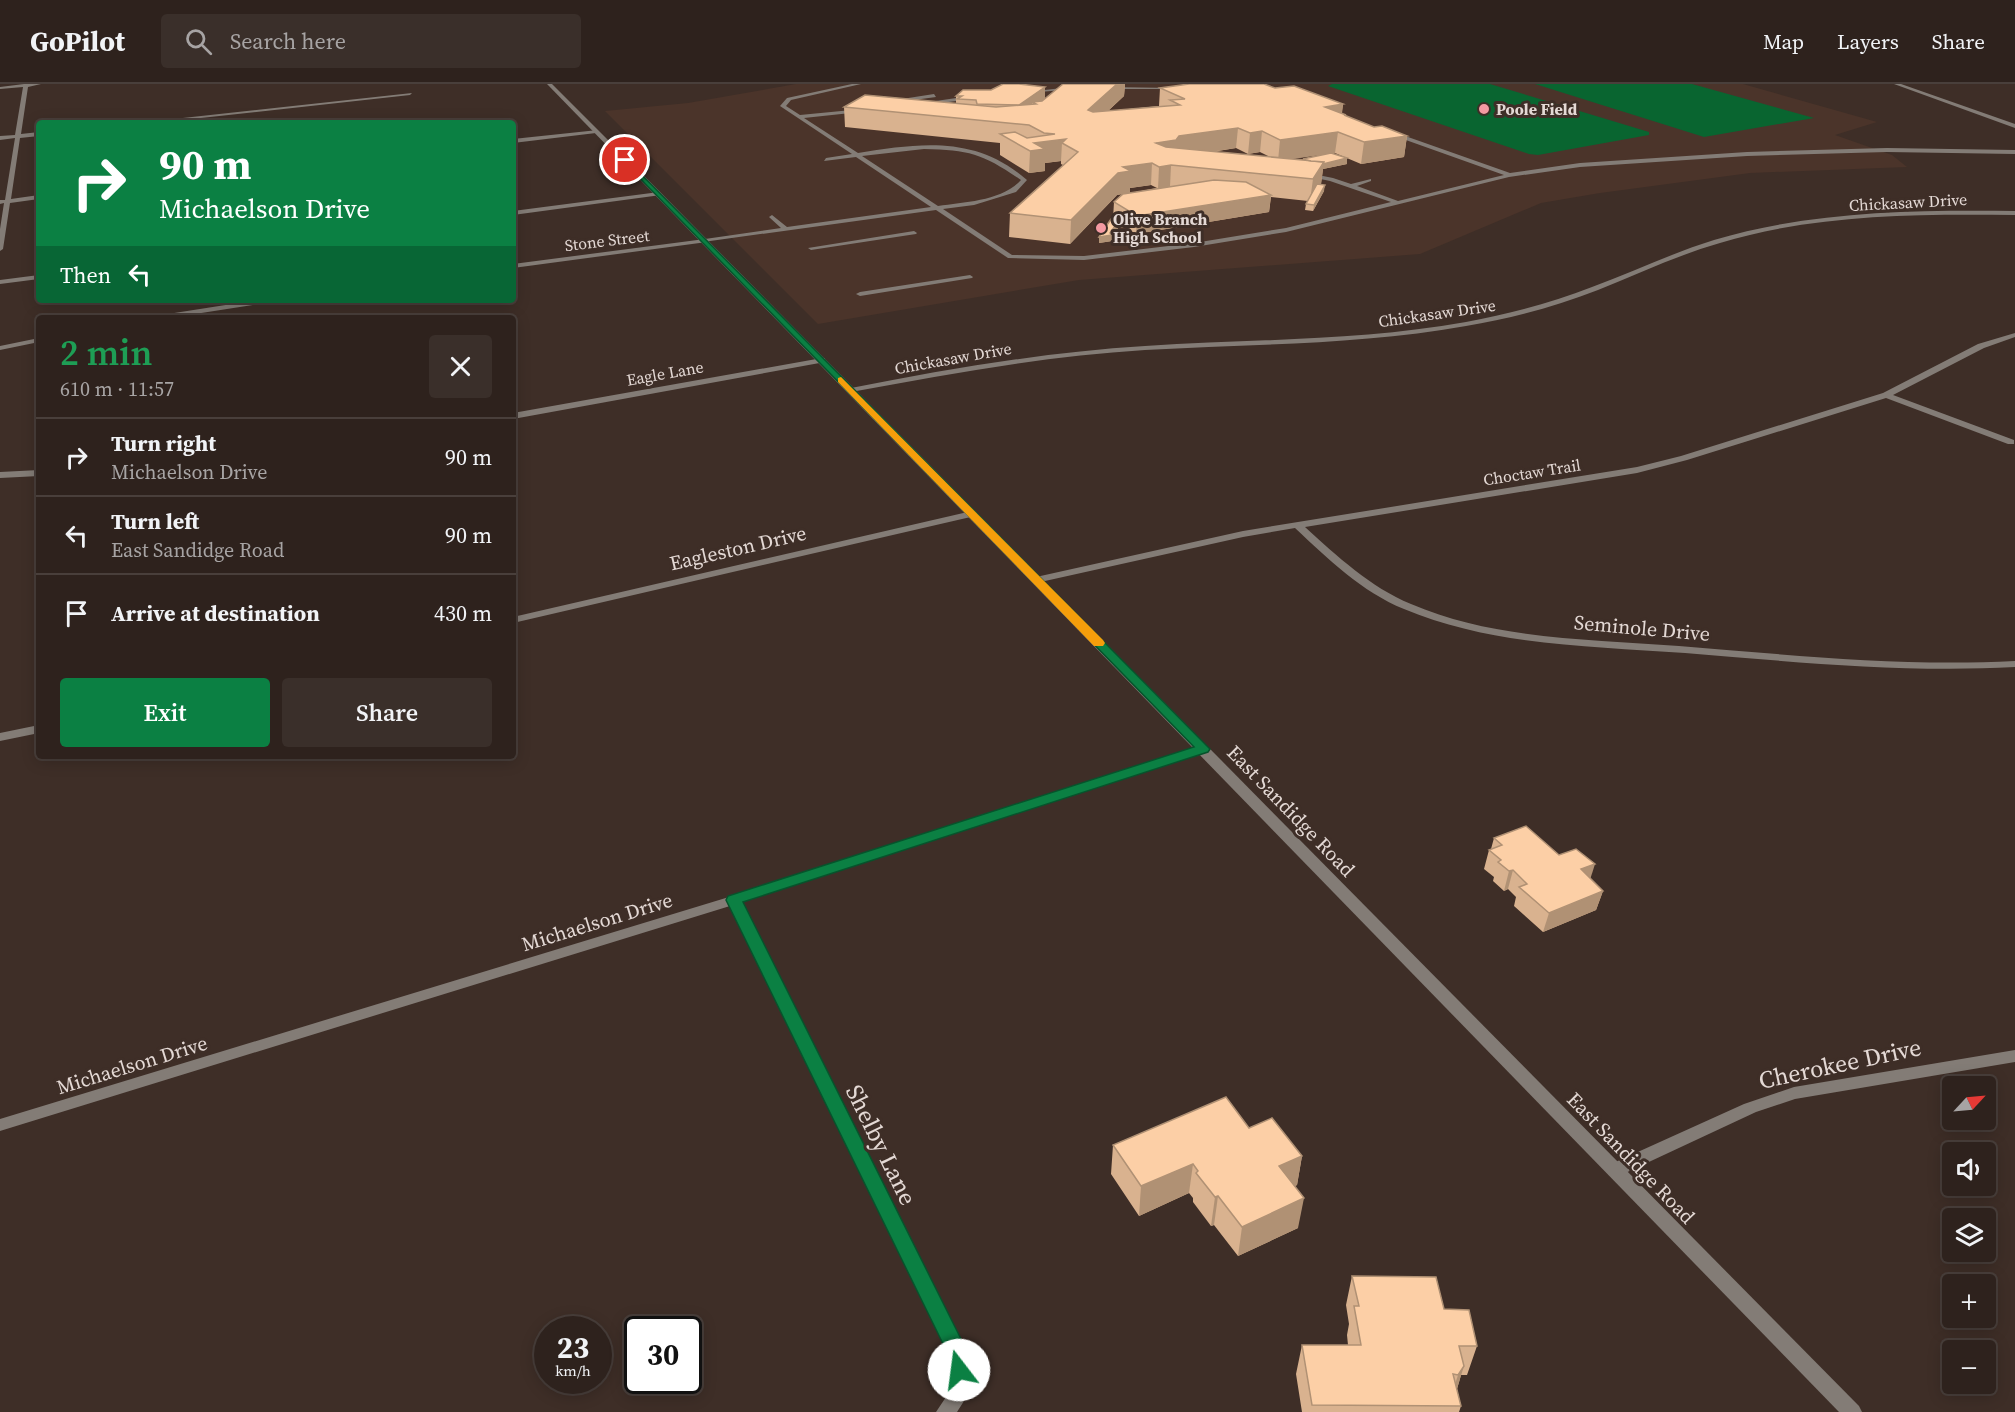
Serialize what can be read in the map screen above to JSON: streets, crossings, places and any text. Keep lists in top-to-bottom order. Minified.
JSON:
{"streets":{"street":["Chickasaw Drive","Stone Street","Eagle Lane","Choctaw Trail","Eagleston Drive","Seminole Drive","East Sandidge Road","Michaelson Drive","Cherokee Drive","Shelby Lane"]},"crossings":[["Chickasaw Drive","East Sandidge Road"],["Stone Street","East Sandidge Road"],["Eagle Lane","East Sandidge Road"],["Choctaw Trail","Seminole Drive"],["Choctaw Trail","East Sandidge Road"],["Eagleston Drive","East Sandidge Road"],["East Sandidge Road","Michaelson Drive"],["East Sandidge Road","Cherokee Drive"],["Michaelson Drive","Shelby Lane"]],"places":["Poole Field","Olive Branch High School"],"north":"top right","page":{"header":"GoPilot","search":"Search here","nav":["Map","Layers","Share"],"turn":["90 m","Michaelson Drive"],"then":"Then","heading":["2 min","610 m · 11:57"],"list":[{"name":"Turn right","note":"Michaelson Drive","value":"90 m"},{"name":"Turn left","note":"East Sandidge Road","value":"90 m"},{"name":"Arrive at destination","value":"430 m"}],"buttons":["Exit","Share"],"map_buttons":["+","−"],"speed":"23 km/h","limit":"30"}}
